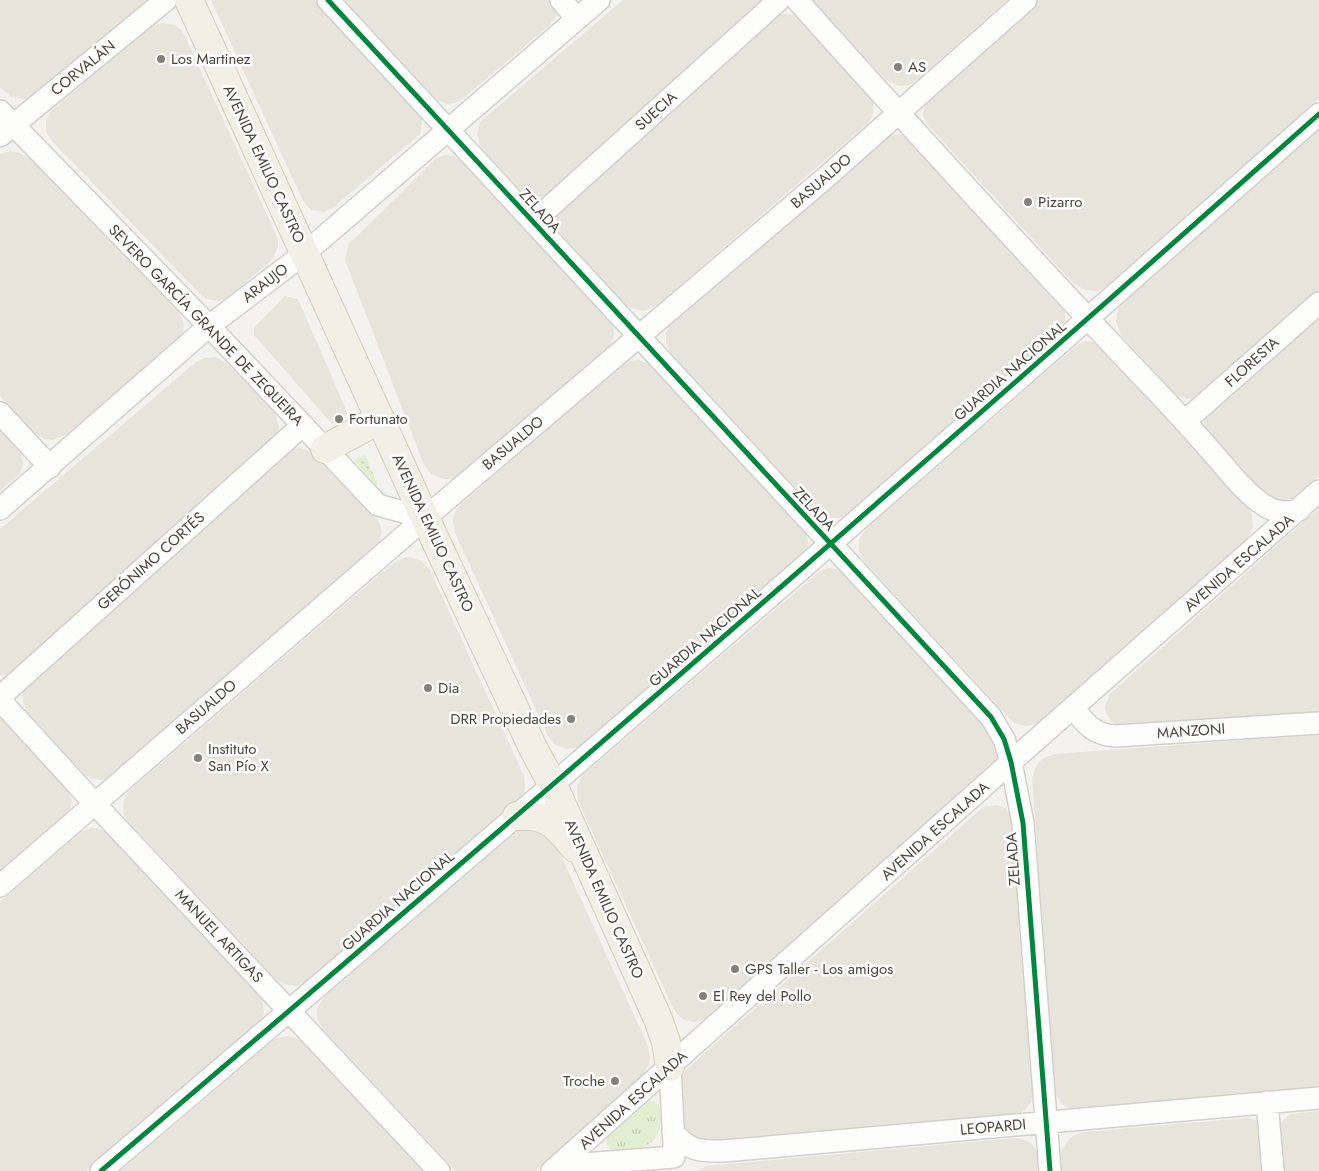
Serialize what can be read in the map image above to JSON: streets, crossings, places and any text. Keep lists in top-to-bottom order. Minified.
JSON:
{"streets":{"main road":["AVENIDA EMILIO CASTRO"],"street":["CORVALÁN","SUECIA","BASUALDO","ZELADA","ARAUJO","SEVERO GARCÍA GRANDE DE ZEQUEIRA","FLORESTA","GUARDIA NACIONAL","GERÓNIMO CORTÉS","AVENIDA ESCALADA","MANZONI","MANUEL ARTIGAS","LEOPARDI"]},"crossings":[["CORVALÁN","SEVERO GARCÍA GRANDE DE ZEQUEIRA"],["SUECIA","ZELADA"],["AVENIDA EMILIO CASTRO","BASUALDO"],["AVENIDA EMILIO CASTRO","ARAUJO"],["AVENIDA EMILIO CASTRO","SEVERO GARCÍA GRANDE DE ZEQUEIRA"],["AVENIDA EMILIO CASTRO","GUARDIA NACIONAL"],["AVENIDA EMILIO CASTRO","AVENIDA ESCALADA"],["BASUALDO","ZELADA"],["BASUALDO","SEVERO GARCÍA GRANDE DE ZEQUEIRA"],["BASUALDO","MANUEL ARTIGAS"],["ZELADA","ARAUJO"],["ZELADA","GUARDIA NACIONAL"],["ZELADA","AVENIDA ESCALADA"],["ZELADA","LEOPARDI"],["ARAUJO","SEVERO GARCÍA GRANDE DE ZEQUEIRA"],["SEVERO GARCÍA GRANDE DE ZEQUEIRA","GERÓNIMO CORTÉS"],["GUARDIA NACIONAL","MANUEL ARTIGAS"],["GERÓNIMO CORTÉS","MANUEL ARTIGAS"],["AVENIDA ESCALADA","MANZONI"]],"places":["Los Martinez","AS","Pizarro","Fortunato","Dia","DRR Propiedades","Instituto San Pío X","GPS Taller - Los amigos","El Rey del Pollo","Troche"]}
